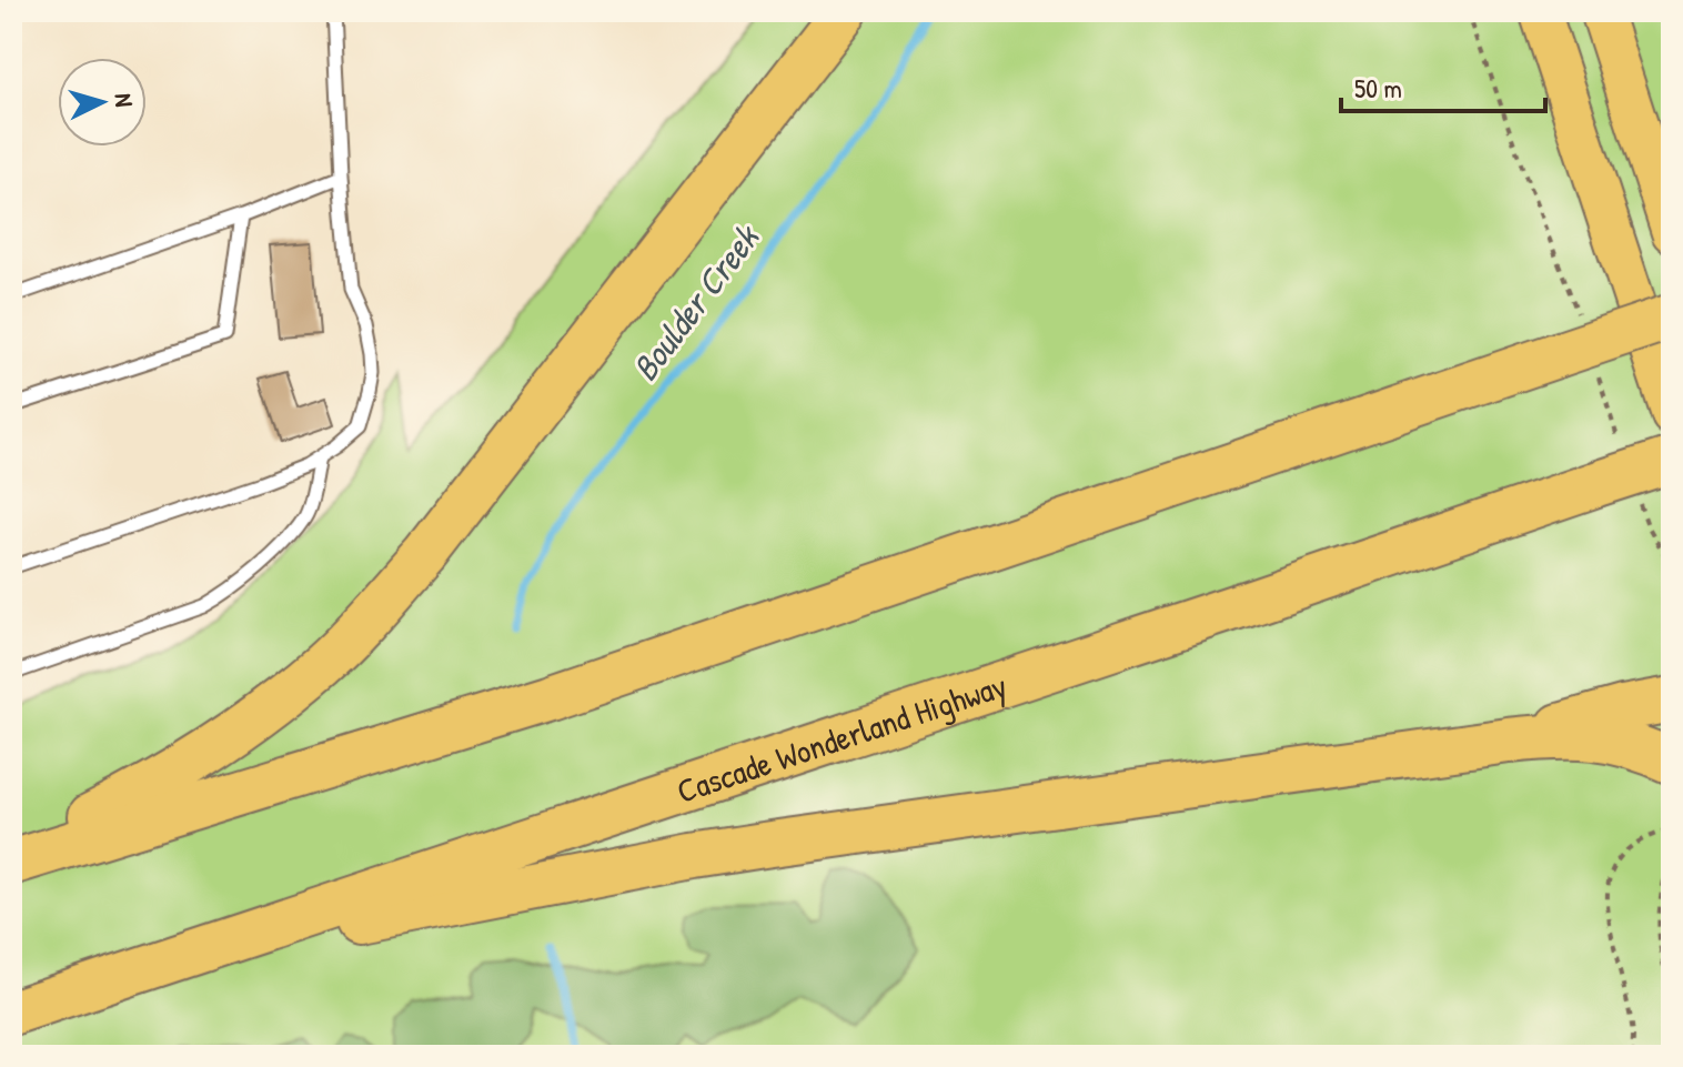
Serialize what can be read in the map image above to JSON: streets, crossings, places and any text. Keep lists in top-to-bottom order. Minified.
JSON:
{"streets":{"highway":["Cascade Wonderland Highway"]},"water":["Boulder Creek"],"scale_bar":"50 m","north":"right"}
